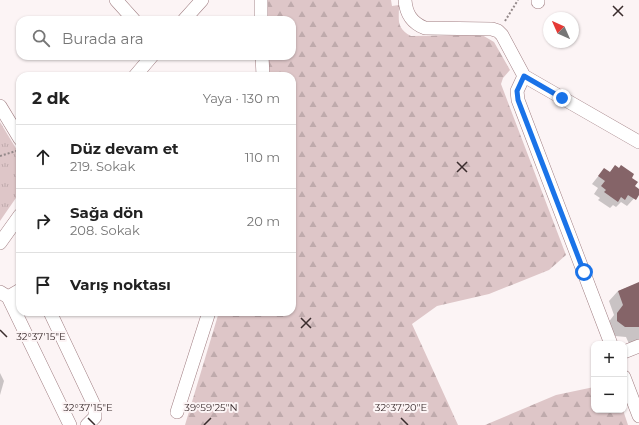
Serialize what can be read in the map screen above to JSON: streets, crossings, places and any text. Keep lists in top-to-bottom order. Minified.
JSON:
{"north":"top left","page":{"search":"Burada ara","heading":["2 dk","Yaya · 130 m"],"list":[["Düz devam et","219. Sokak","110 m"],["Sağa dön","208. Sokak","20 m"],"Varış noktası"],"map_buttons":["+","−"]},"coordinates":["32°37'15\"E","39°59'25\"N","32°37'20\"E"]}
